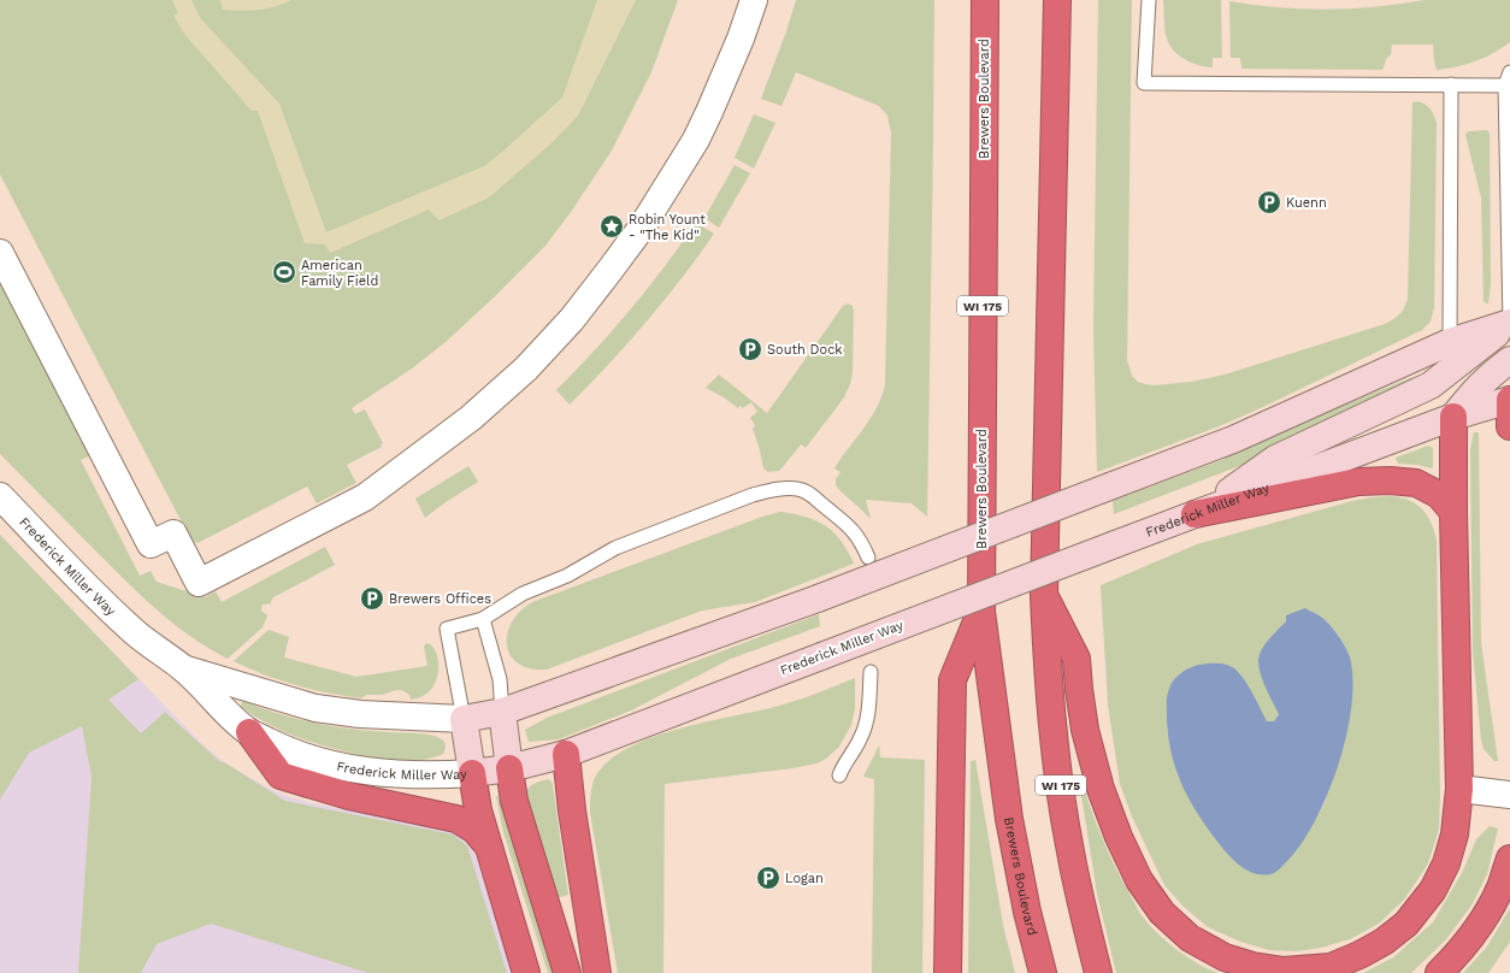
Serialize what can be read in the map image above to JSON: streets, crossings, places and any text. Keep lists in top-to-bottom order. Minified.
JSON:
{"streets":{"highway":["Brewers Boulevard","WI 175"],"street":["Frederick Miller Way"]},"places":{"parking":["Kuenn","South Dock","Brewers Offices","Logan"],"place":["Robin Yount - \"The Kid\""],"sports":["American Family Field"]}}
